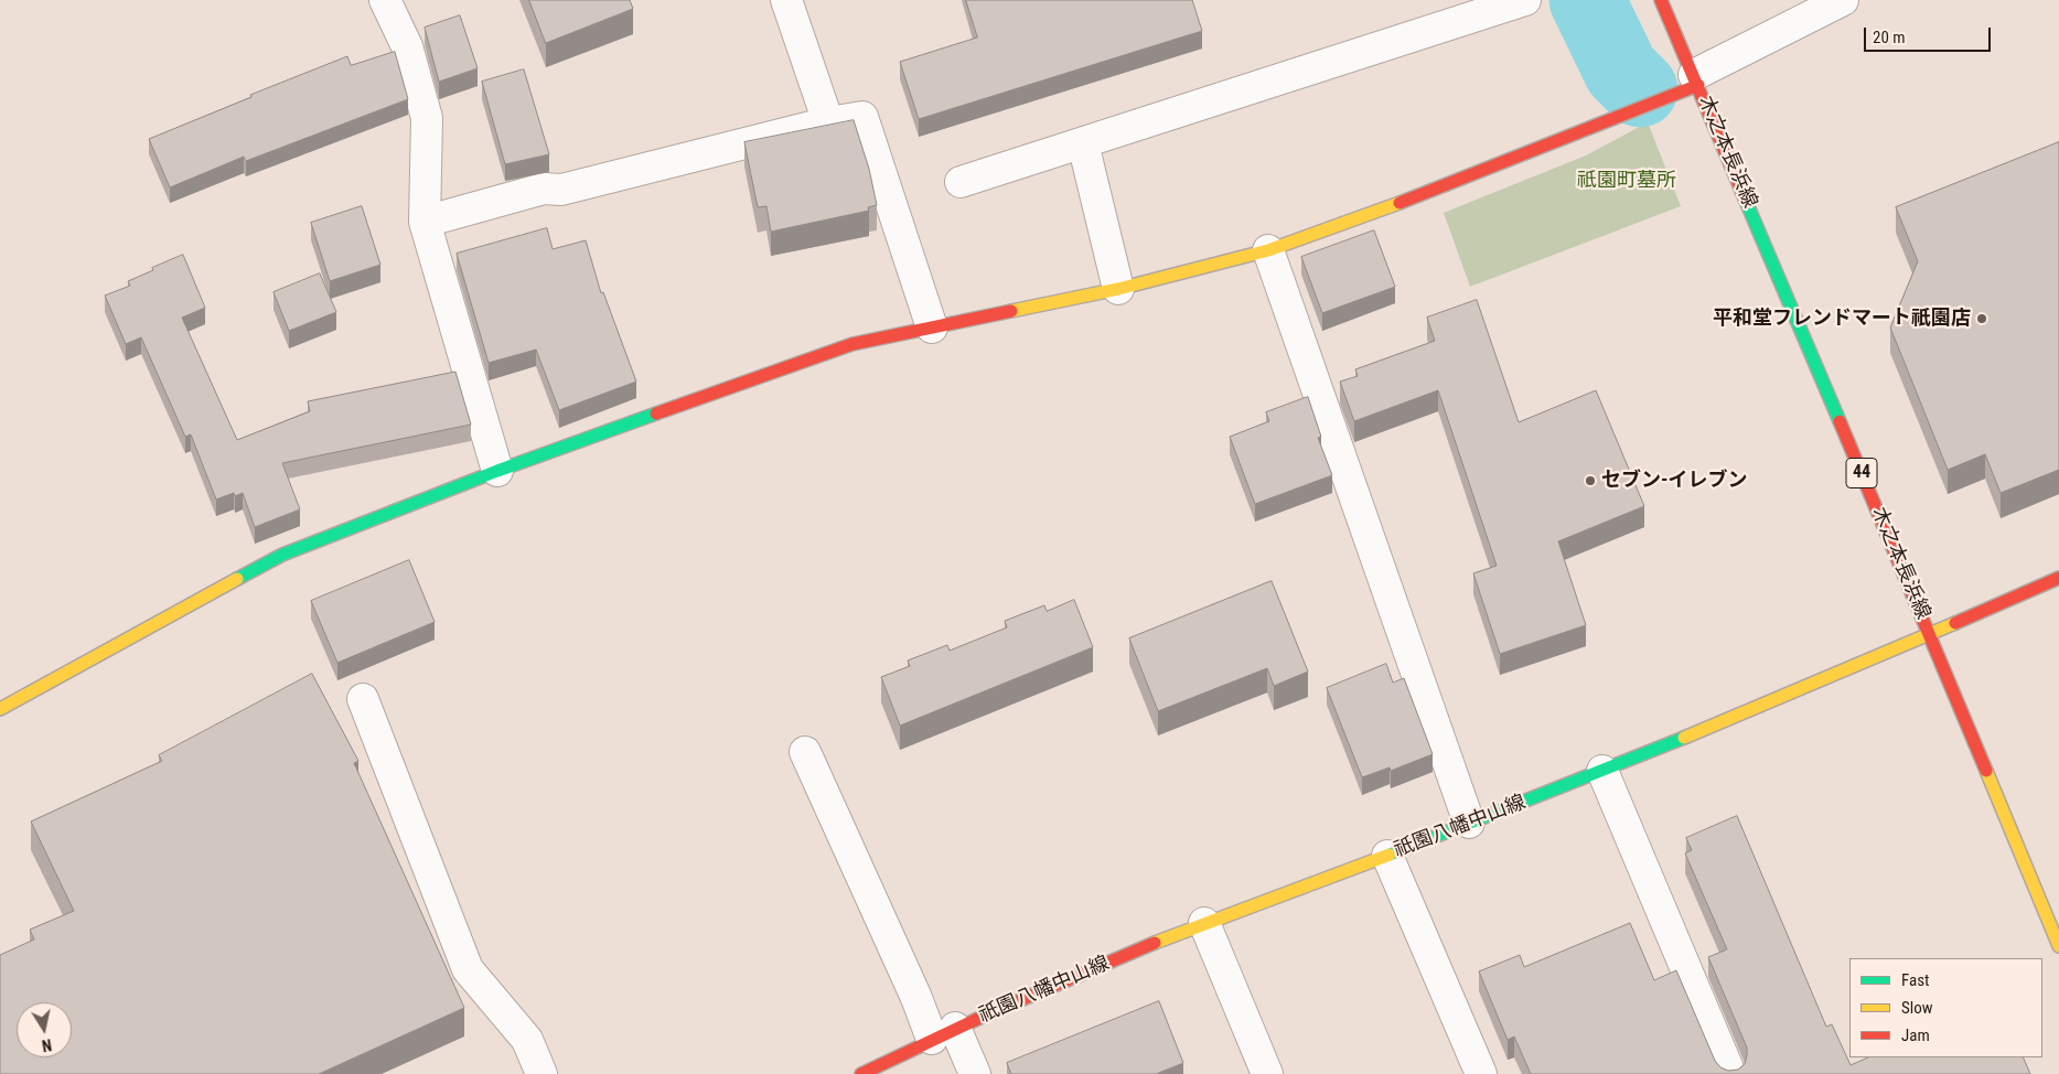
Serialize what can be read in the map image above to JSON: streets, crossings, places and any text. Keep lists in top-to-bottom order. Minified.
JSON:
{"streets":{"main road":["木之本長浜線","44","祇園八幡中山線"]},"crossings":[["木之本長浜線","祇園八幡中山線"]],"parks":["祇園町墓所"],"places":["平和堂フレンドマート祇園店","セブン-イレブン"],"legend":["Fast","Slow","Jam"],"scale_bar":"20 m","north":"bottom"}
